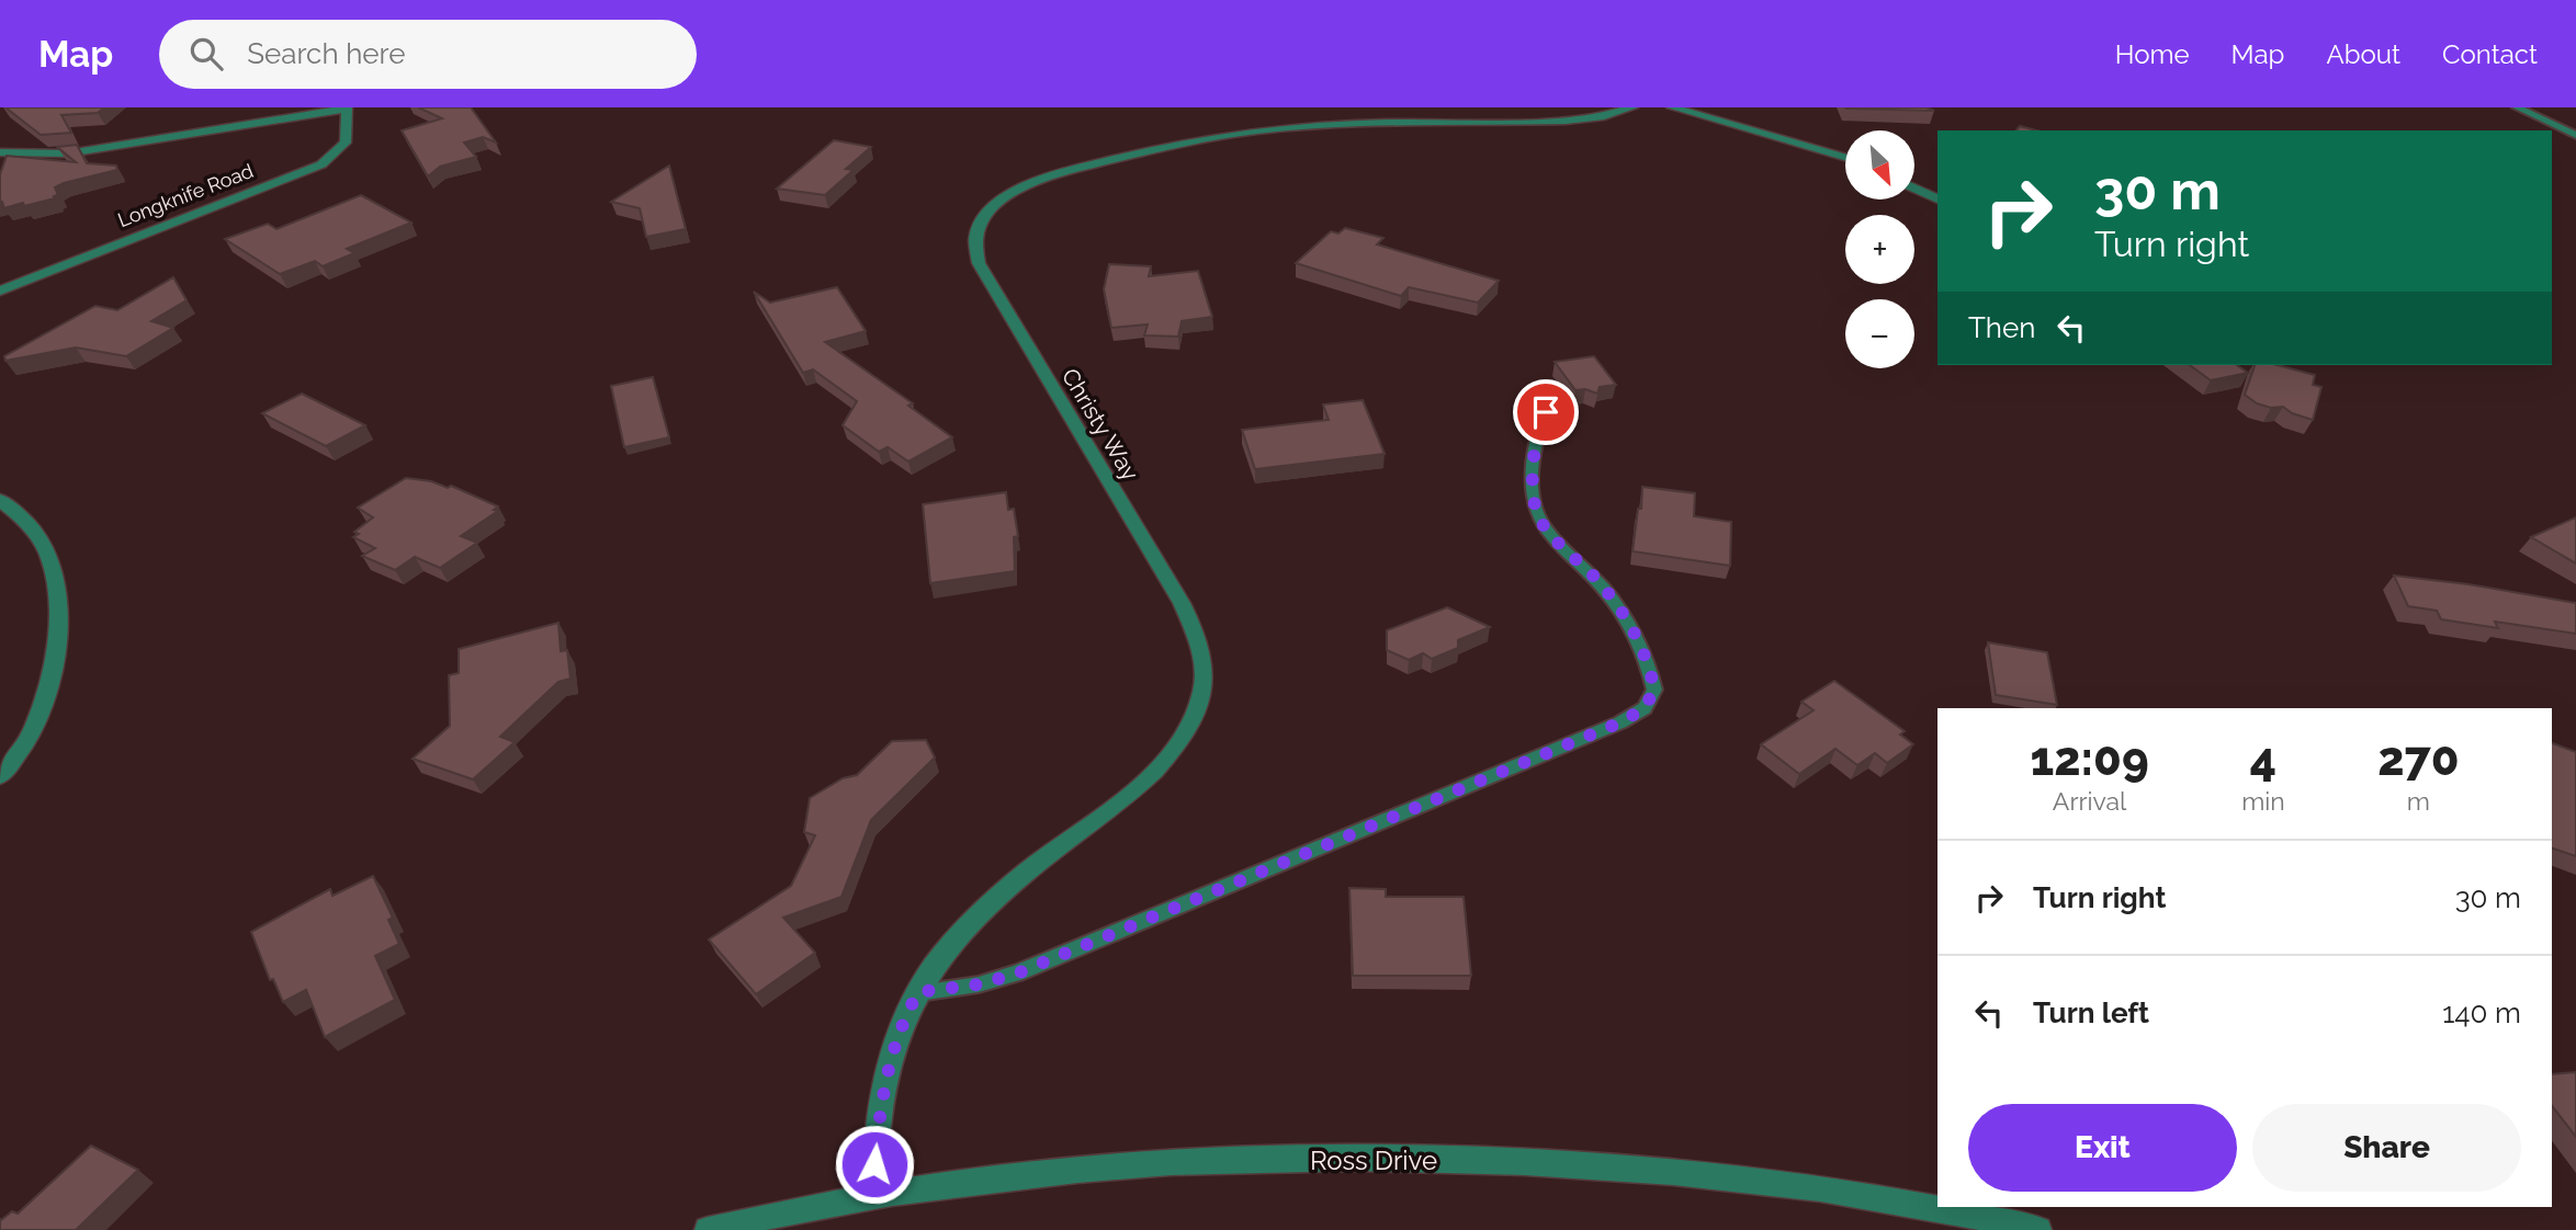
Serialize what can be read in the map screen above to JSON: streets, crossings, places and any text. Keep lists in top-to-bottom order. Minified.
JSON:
{"streets":{"street":["Longknife Road","Christy Way","Ross Drive"]},"crossings":[["Christy Way","Ross Drive"]],"north":"bottom right","page":{"header":"Map","search":"Search here","nav":["Home","Map","About","Contact"],"map_buttons":["+","−"],"turn":["30 m","Turn right"],"then":"Then","eta":["12:09","Arrival","4","min","270","m"],"list":[{"name":"Turn right","value":"30 m"},{"name":"Turn left","value":"140 m"}],"buttons":["Exit","Share"]}}
